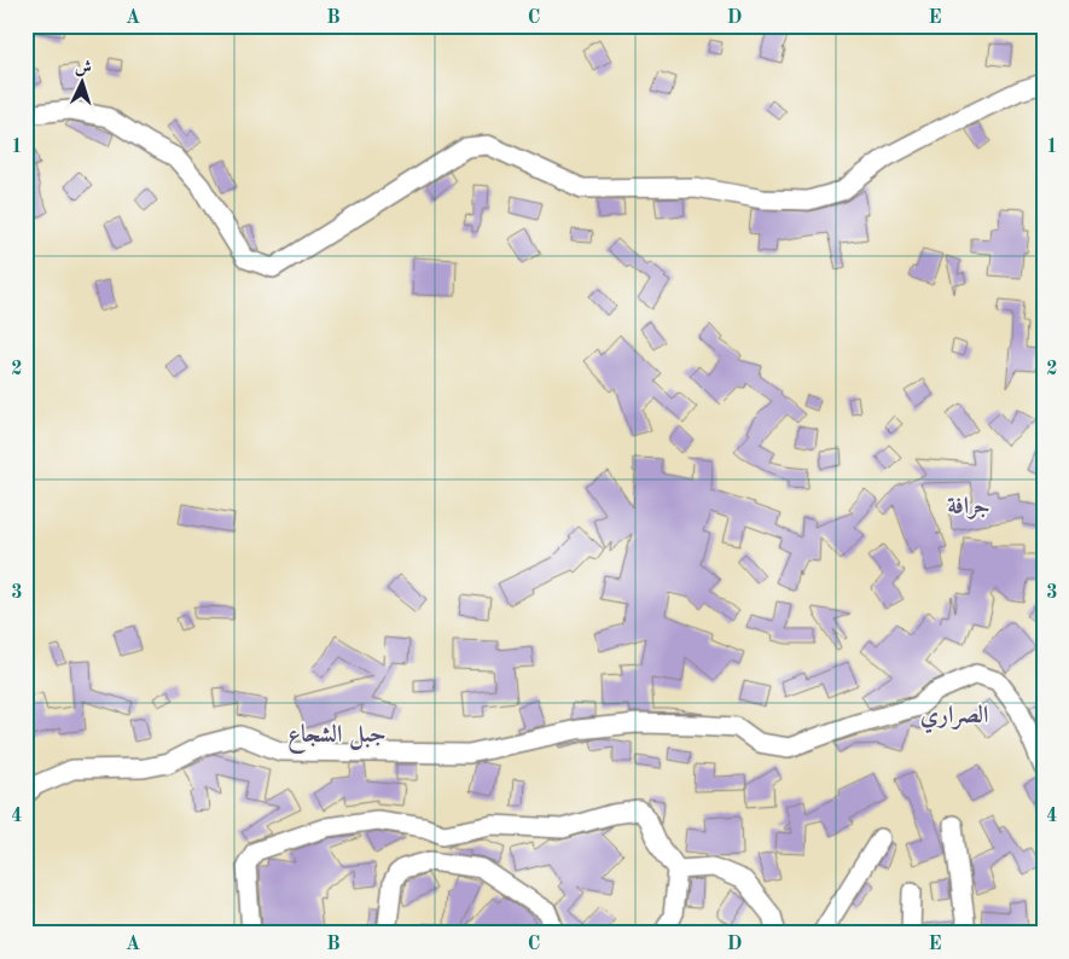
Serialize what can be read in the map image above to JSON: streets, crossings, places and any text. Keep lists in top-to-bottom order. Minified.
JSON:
{"districts":["جرافة","الصراري","جبل الشجاع"],"north":"top","grid":{"columns":["A","B","C","D","E"],"rows":["1","2","3","4"]}}
